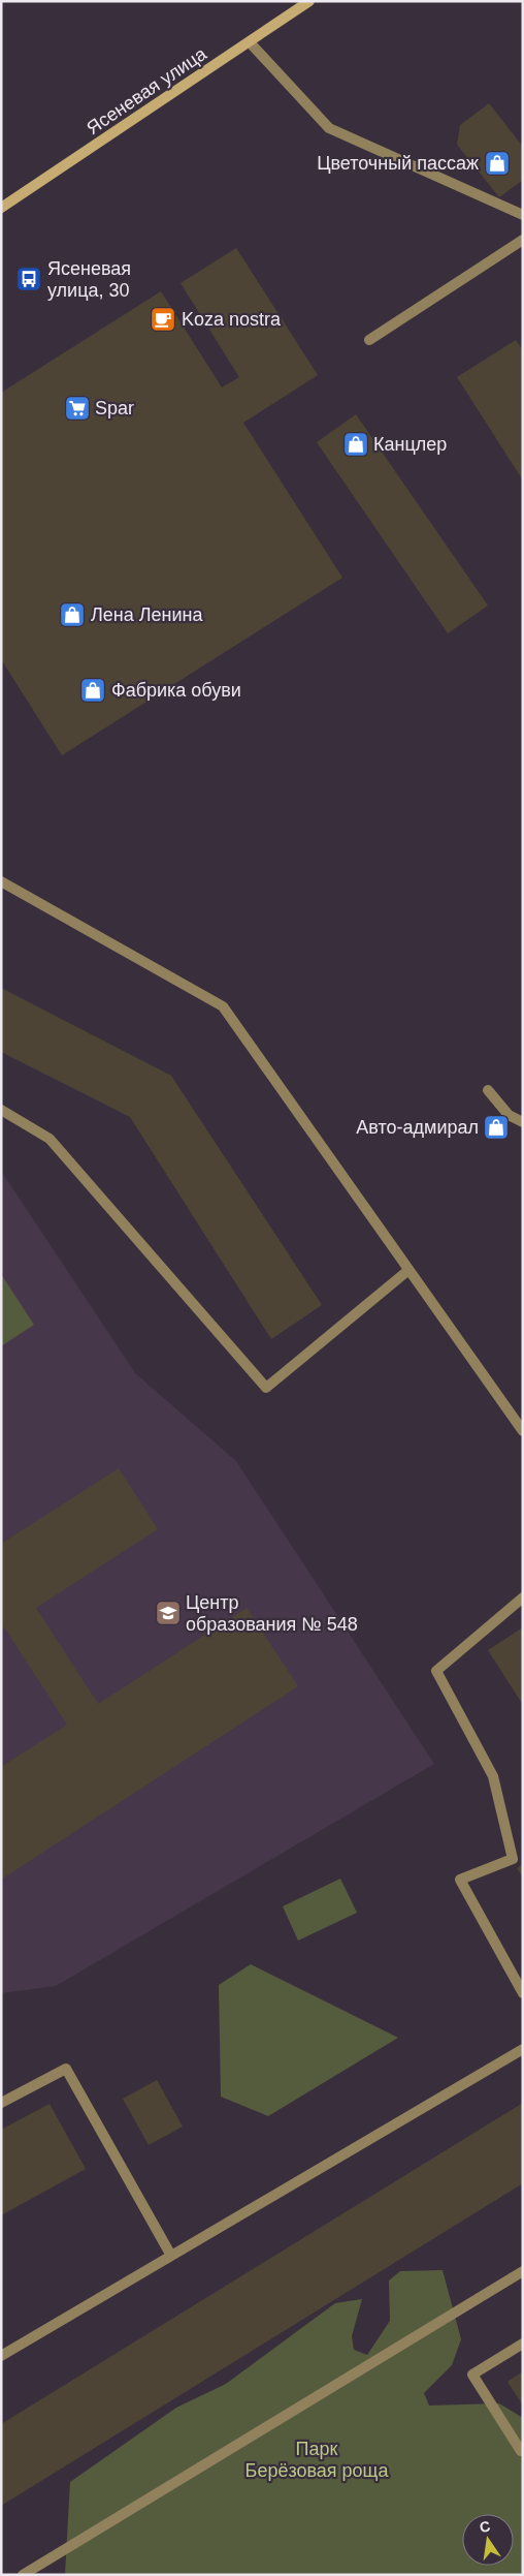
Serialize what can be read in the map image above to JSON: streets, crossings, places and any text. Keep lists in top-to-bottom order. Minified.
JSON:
{"streets":{"main road":["Ясеневая улица"]},"parks":["Парк Берёзовая роща"],"places":{"shop":["Цветочный пассаж","Канцлер","Лена Ленина","Фабрика обуви","Авто-адмирал"],"bus stop":["Ясеневая улица, 30"],"cafe":["Koza nostra"],"supermarket":["Spar"],"school or university":["Центр образования № 548"]},"north":"top"}
